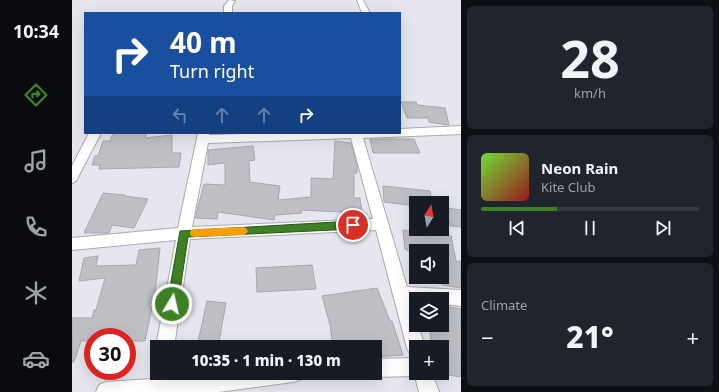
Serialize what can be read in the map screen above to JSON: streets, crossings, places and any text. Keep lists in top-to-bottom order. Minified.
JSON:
{"north":"top","page":{"tabs":"10:34","tile":[["28","km/h"],"Climate"],"turn":["40 m","Turn right"],"song":["Neon Rain","Kite Club"],"map_buttons":"+","heat":["−","21°","+"],"limit":"30","trip":"10:35 · 1 min · 130 m"}}
